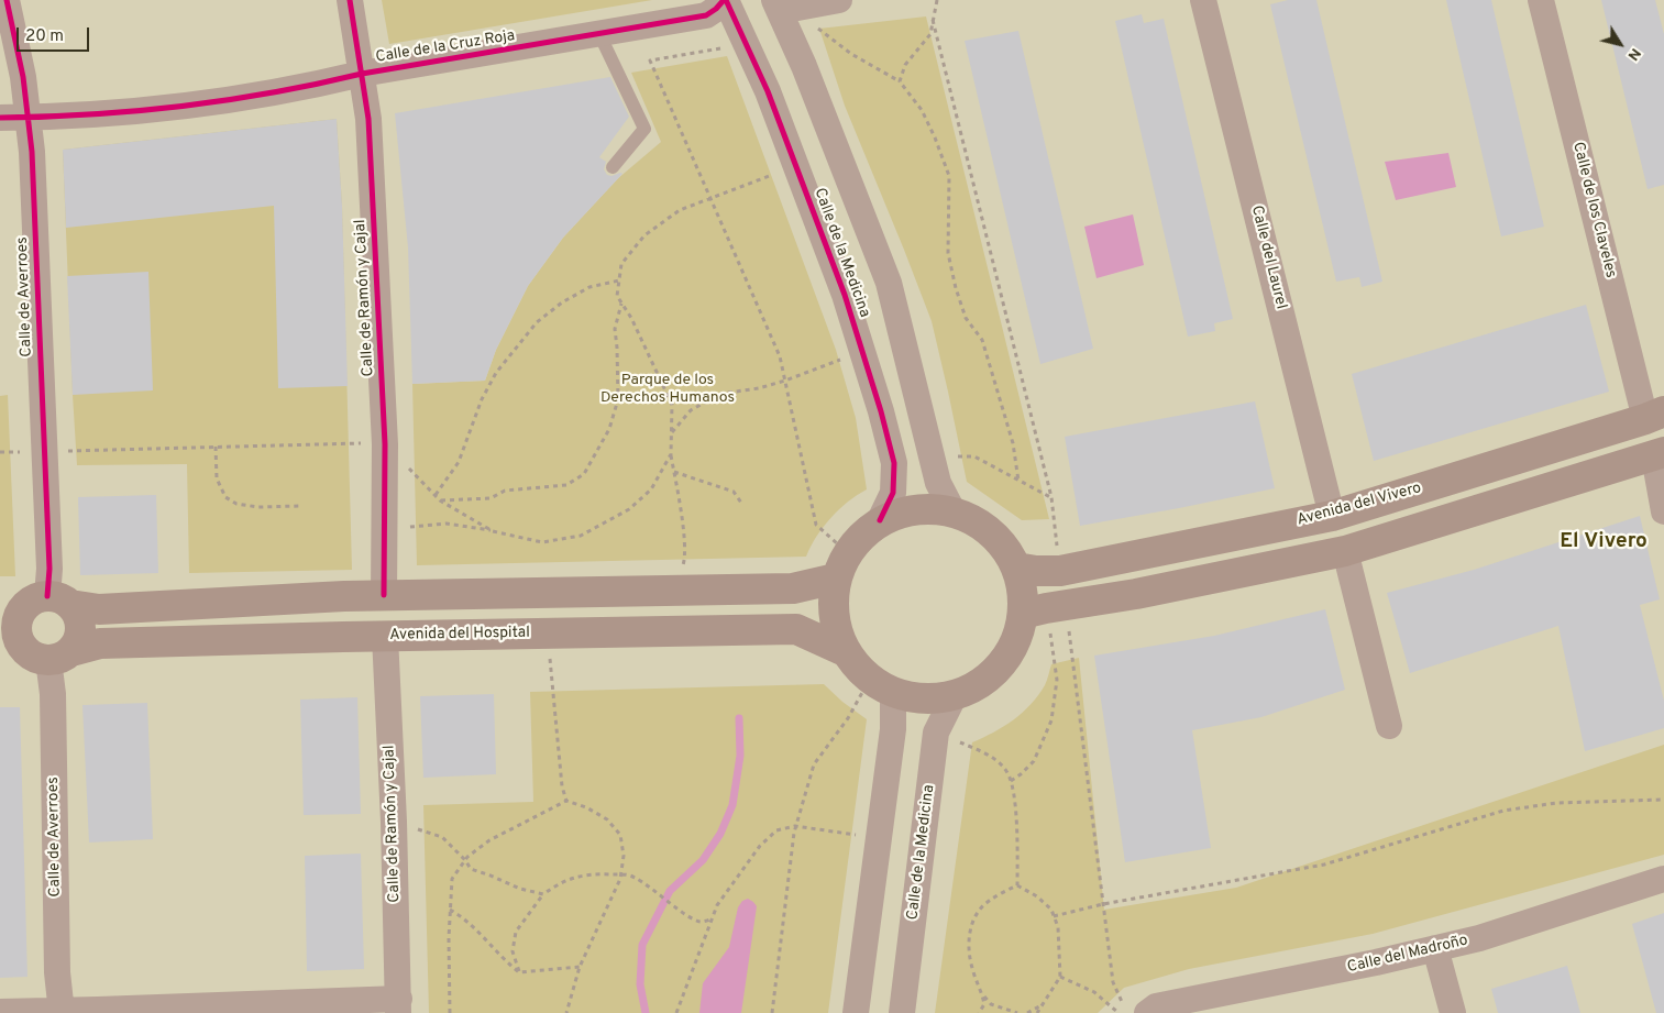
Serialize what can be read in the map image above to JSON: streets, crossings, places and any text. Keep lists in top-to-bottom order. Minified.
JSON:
{"streets":{"main road":["Avenida del Vivero","Avenida del Hospital"],"street":["Calle de la Cruz Roja","Calle de los Claveles","Calle de la Medicina","Calle del Laurel","Calle de Averroes","Calle de Ramón y Cajal","Calle del Madroño"]},"crossings":[["Calle de la Cruz Roja","Calle de la Medicina"],["Calle de la Cruz Roja","Calle de Averroes"],["Calle de la Cruz Roja","Calle de Ramón y Cajal"],["Calle de los Claveles","Avenida del Vivero"],["Calle de la Medicina","Avenida del Vivero"],["Calle de la Medicina","Avenida del Hospital"],["Calle del Laurel","Avenida del Vivero"],["Calle de Averroes","Avenida del Hospital"],["Calle de Ramón y Cajal","Avenida del Hospital"],["Avenida del Vivero","Avenida del Hospital"]],"districts":["El Vivero"],"parks":["Parque de los Derechos Humanos"],"scale_bar":"20 m","north":"bottom right"}
